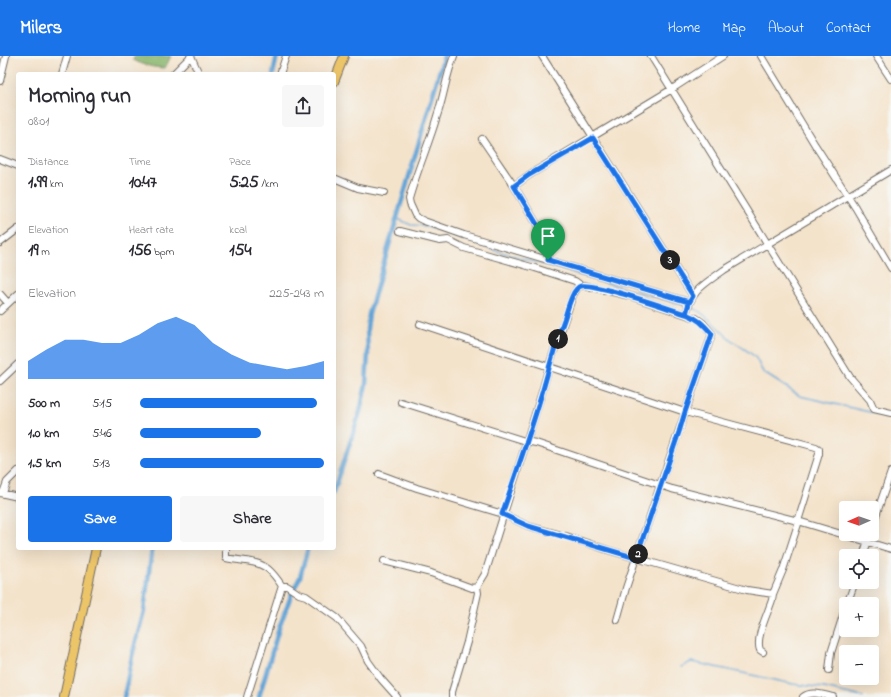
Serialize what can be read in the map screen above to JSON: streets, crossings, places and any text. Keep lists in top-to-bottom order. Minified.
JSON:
{"north":"left","page":{"header":"Milers","nav":["Home","Map","About","Contact"],"heading":["Morning run","08:01"],"stats":[["Distance","1.99 km"],["Time","10:47"],["Pace","5:25 /km"],["Elevation","19 m"],["Heart rate","156 bpm"],["kcal","154"]],"pins":["3","1","2"],"chart":["Elevation","225–243 m"],"list":[{"name":"500 m","note":"5:15"},{"name":"1.0 km","note":"5:46"},{"name":"1.5 km","note":"5:13"}],"buttons":["Save","Share"],"map_buttons":["+","−"]}}
